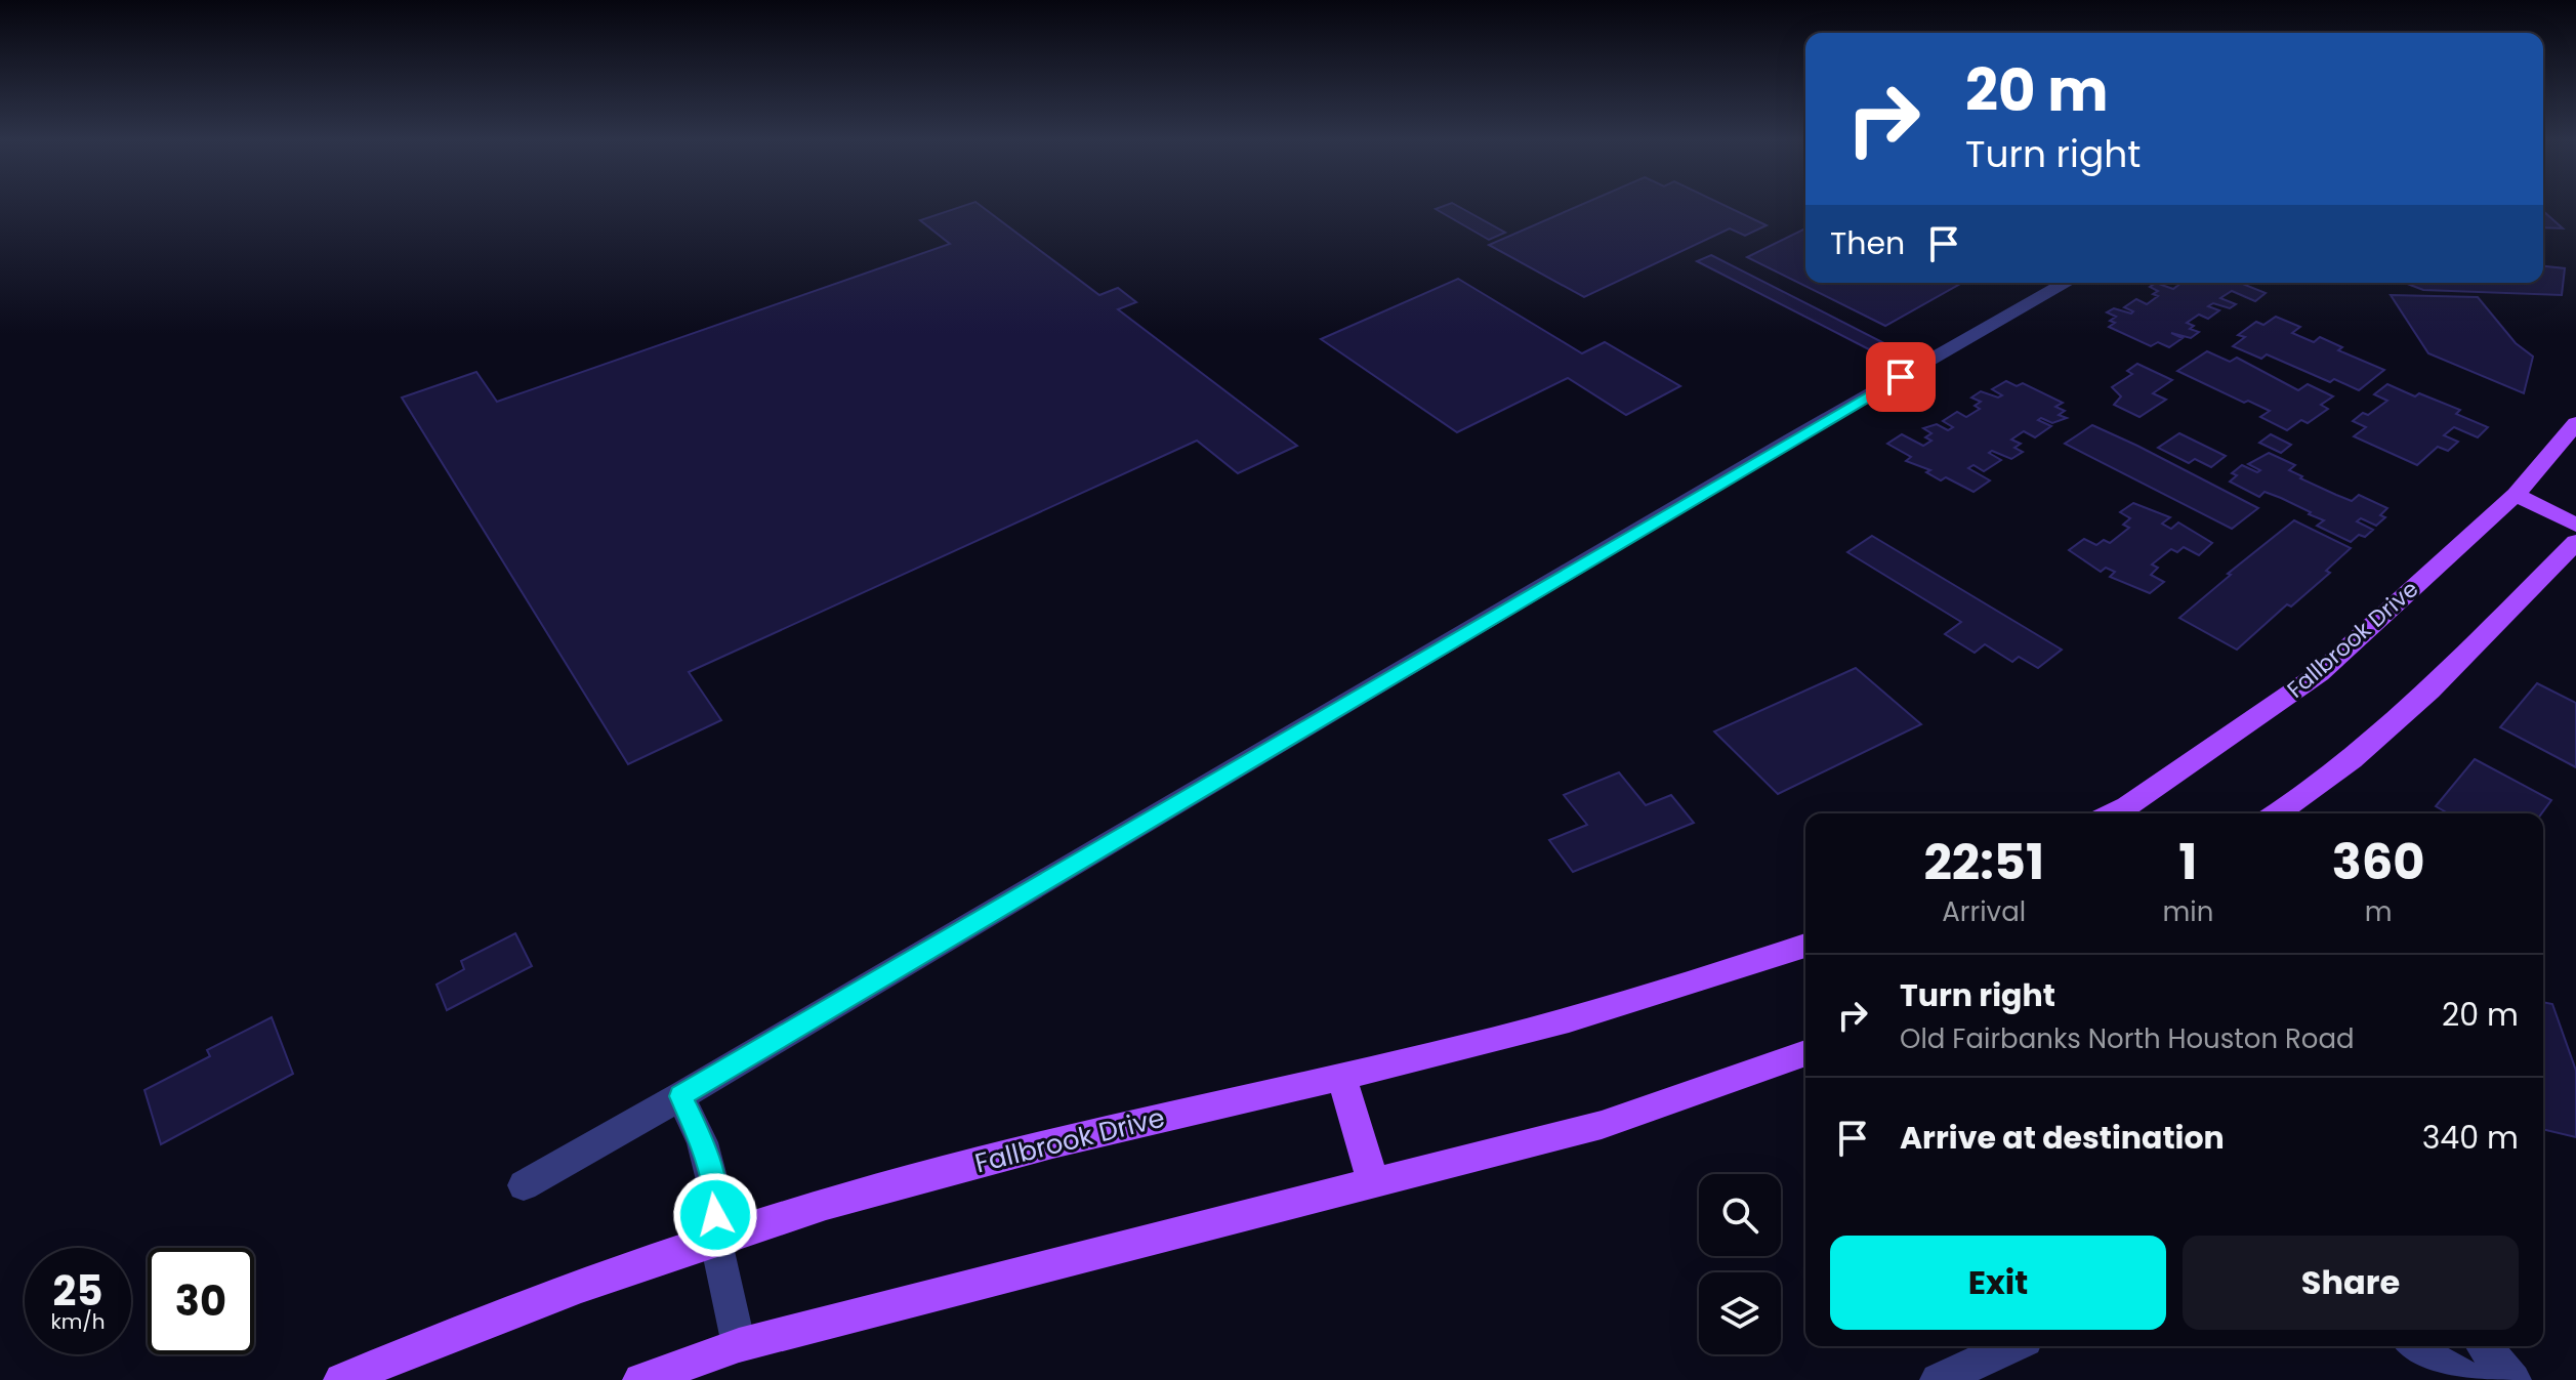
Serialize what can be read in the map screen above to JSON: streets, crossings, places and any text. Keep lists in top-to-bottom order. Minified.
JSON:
{"streets":{"main road":["Fallbrook Drive"]},"page":{"turn":["20 m","Turn right"],"then":"Then","eta":["22:51","Arrival","1","min","360","m"],"list":[{"name":"Turn right","note":"Old Fairbanks North Houston Road","value":"20 m"},{"name":"Arrive at destination","value":"340 m"}],"buttons":["Exit","Share"],"speed":"25 km/h","limit":"30"}}
